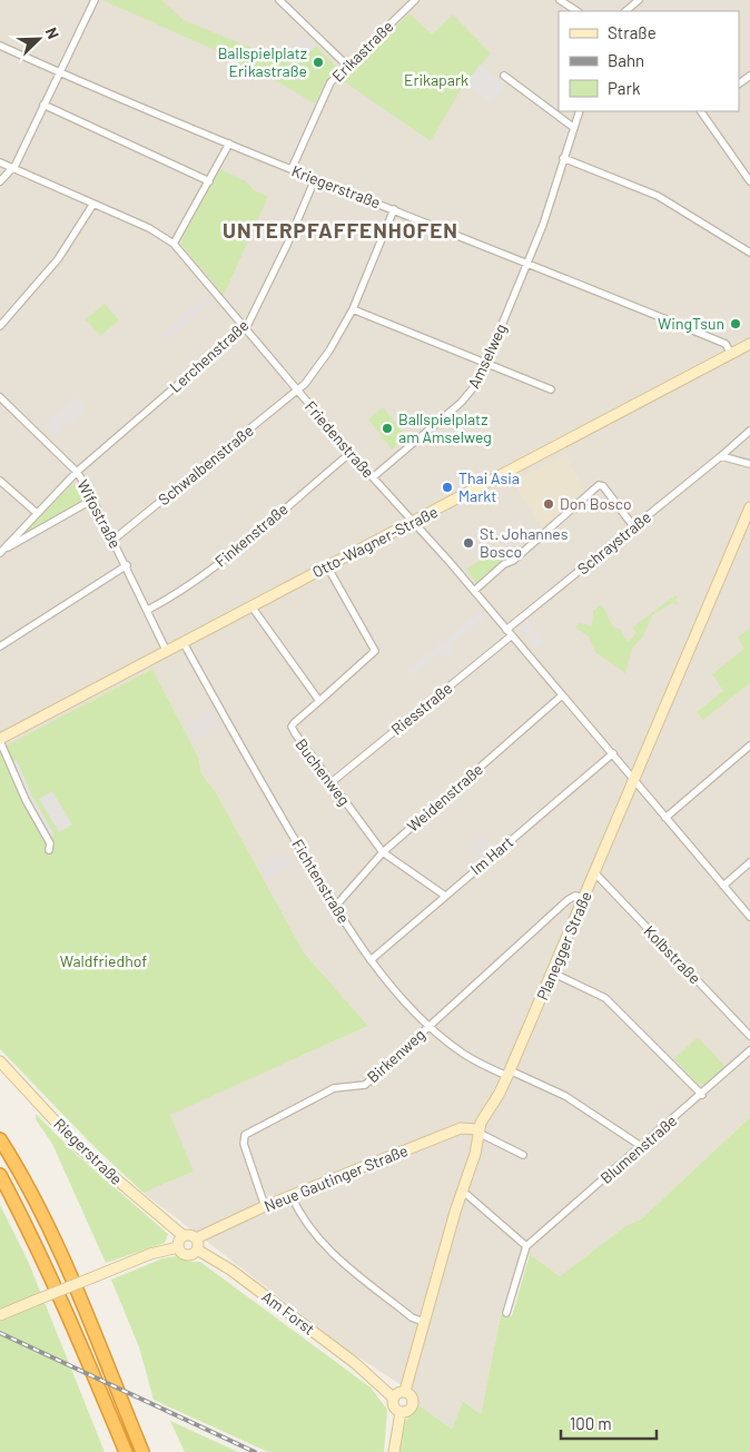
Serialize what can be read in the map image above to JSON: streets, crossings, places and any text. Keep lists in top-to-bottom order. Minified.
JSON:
{"streets":{"street":["Erikastraße","Kriegerstraße","Lerchenstraße","Amselweg","Friedenstraße","Schwalbenstraße","Wifostraße","Finkenstraße","Otto-Wagner-Straße","Schraystraße","Riesstraße","Buchenweg","Weidenstraße","Im Hart","Fichtenstraße","Planegger Straße","Kolbstraße","Birkenweg","Blumenstraße","Riegerstraße","Neue Gautinger Straße","Am Forst"]},"crossings":[["Erikastraße","Kriegerstraße"],["Kriegerstraße","Lerchenstraße"],["Kriegerstraße","Amselweg"],["Kriegerstraße","Schwalbenstraße"],["Kriegerstraße","Otto-Wagner-Straße"],["Lerchenstraße","Friedenstraße"],["Lerchenstraße","Wifostraße"],["Amselweg","Friedenstraße"],["Friedenstraße","Schwalbenstraße"],["Friedenstraße","Finkenstraße"],["Friedenstraße","Otto-Wagner-Straße"],["Friedenstraße","Schraystraße"],["Friedenstraße","Riesstraße"],["Friedenstraße","Weidenstraße"],["Friedenstraße","Im Hart"],["Friedenstraße","Planegger Straße"],["Schwalbenstraße","Wifostraße"],["Wifostraße","Finkenstraße"],["Wifostraße","Otto-Wagner-Straße"],["Otto-Wagner-Straße","Fichtenstraße"],["Riesstraße","Buchenweg"],["Buchenweg","Weidenstraße"],["Buchenweg","Im Hart"],["Weidenstraße","Fichtenstraße"],["Im Hart","Fichtenstraße"],["Fichtenstraße","Planegger Straße"],["Fichtenstraße","Birkenweg"],["Fichtenstraße","Blumenstraße"],["Planegger Straße","Kolbstraße"],["Planegger Straße","Birkenweg"],["Planegger Straße","Neue Gautinger Straße"],["Planegger Straße","Am Forst"],["Birkenweg","Neue Gautinger Straße"],["Riegerstraße","Neue Gautinger Straße"],["Riegerstraße","Am Forst"],["Neue Gautinger Straße","Am Forst"]],"districts":["UNTERPFAFFENHOFEN"],"parks":["Erikapark","Waldfriedhof"],"places":["Ballspielplatz Erikastraße","WingTsun","Ballspielplatz am Amselweg","Thai Asia Markt","Don Bosco","St. Johannes Bosco"],"legend":["Straße","Bahn","Park"],"scale_bar":"100 m","north":"top right"}
